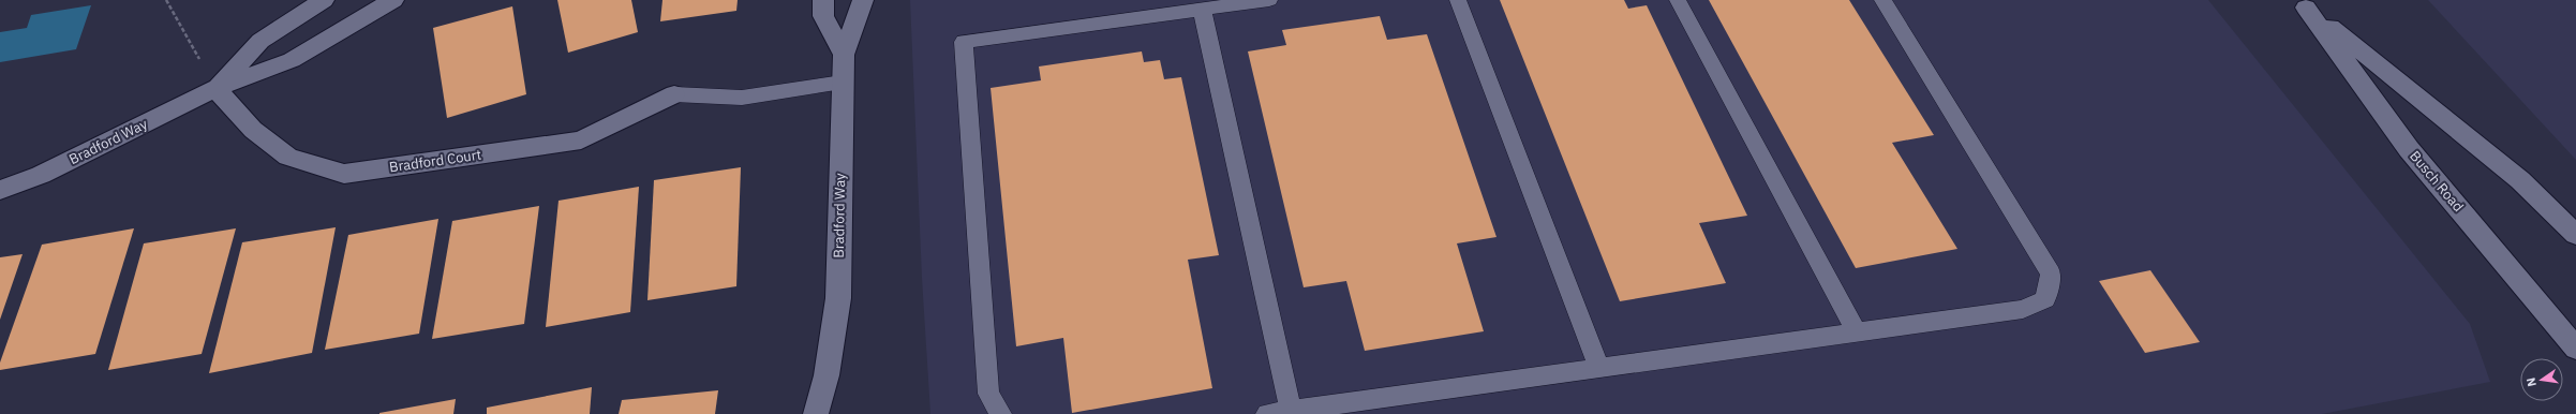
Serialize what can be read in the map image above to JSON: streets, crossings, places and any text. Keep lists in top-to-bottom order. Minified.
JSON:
{"streets":{"street":["Bradford Way","Bradford Court","Busch Road"]},"crossings":[["Bradford Way","Bradford Court"]],"north":"left"}
